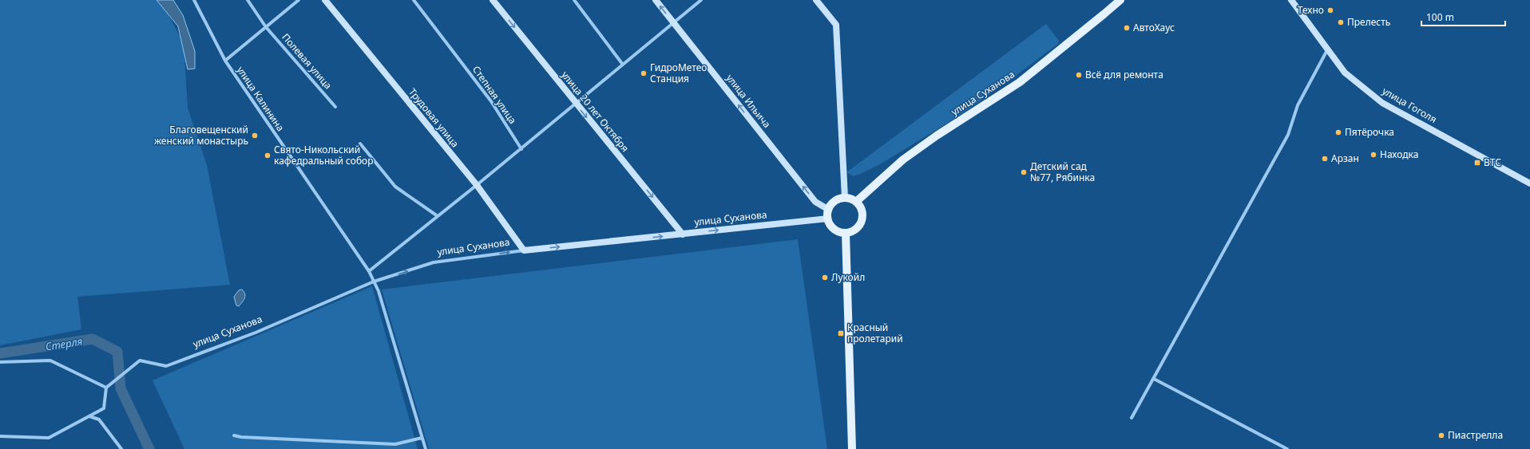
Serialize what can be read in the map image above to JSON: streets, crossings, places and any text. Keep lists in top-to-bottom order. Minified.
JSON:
{"streets":{"main road":["улица Суханова","улица Ильича","улица Гоголя","улица 20 лет Октября","Трудовая улица"],"street":["Полевая улица","Степная улица","улица Калинина"]},"crossings":[["улица Суханова","улица Калинина"],["улица Суханова","улица Ильича"],["улица Суханова","улица 20 лет Октября"],["улица Суханова","Трудовая улица"]],"one_way":["улица Суханова","улица Ильича","улица 20 лет Октября"],"water":["Стерля"],"places":{"other":["Техно","Прелесть","АвтоХаус","ГидроМетео Станция","Всё для ремонта","Пятёрочка","Благовещенский женский монастырь","Находка","Свято-Никольский кафедральный собор","Арзан","Детский сад №77, Рябинка","Лукойл","Пиастрелла"],"transit":["ВТС","Красный пролетарий"]},"scale_bar":"100 m"}
